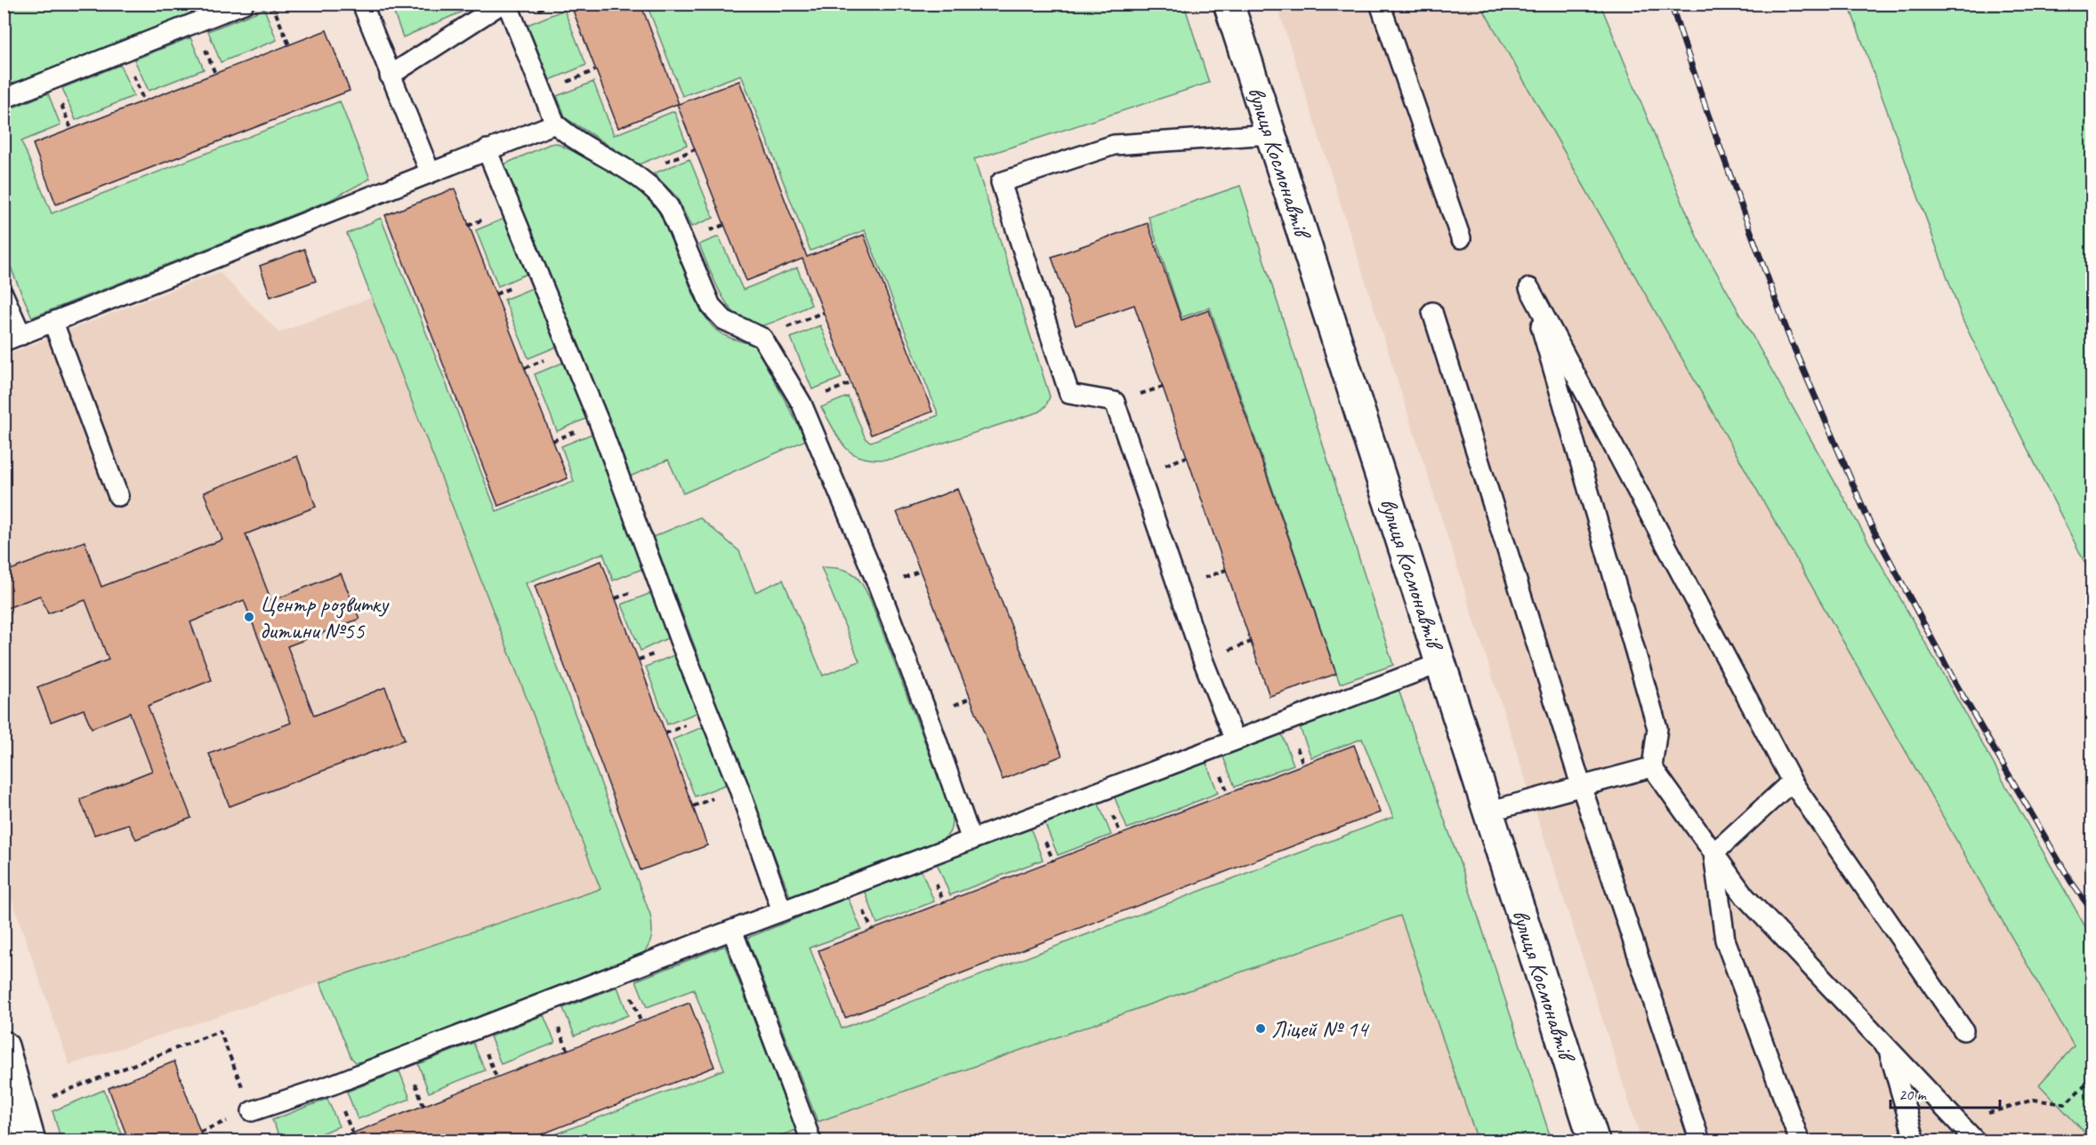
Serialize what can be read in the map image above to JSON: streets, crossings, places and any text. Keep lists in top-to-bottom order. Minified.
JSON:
{"streets":{"street":["вулиця Космонавтів"]},"places":["Центр розвитку дитини №55","Ліцей № 14"],"scale_bar":"20 m"}
